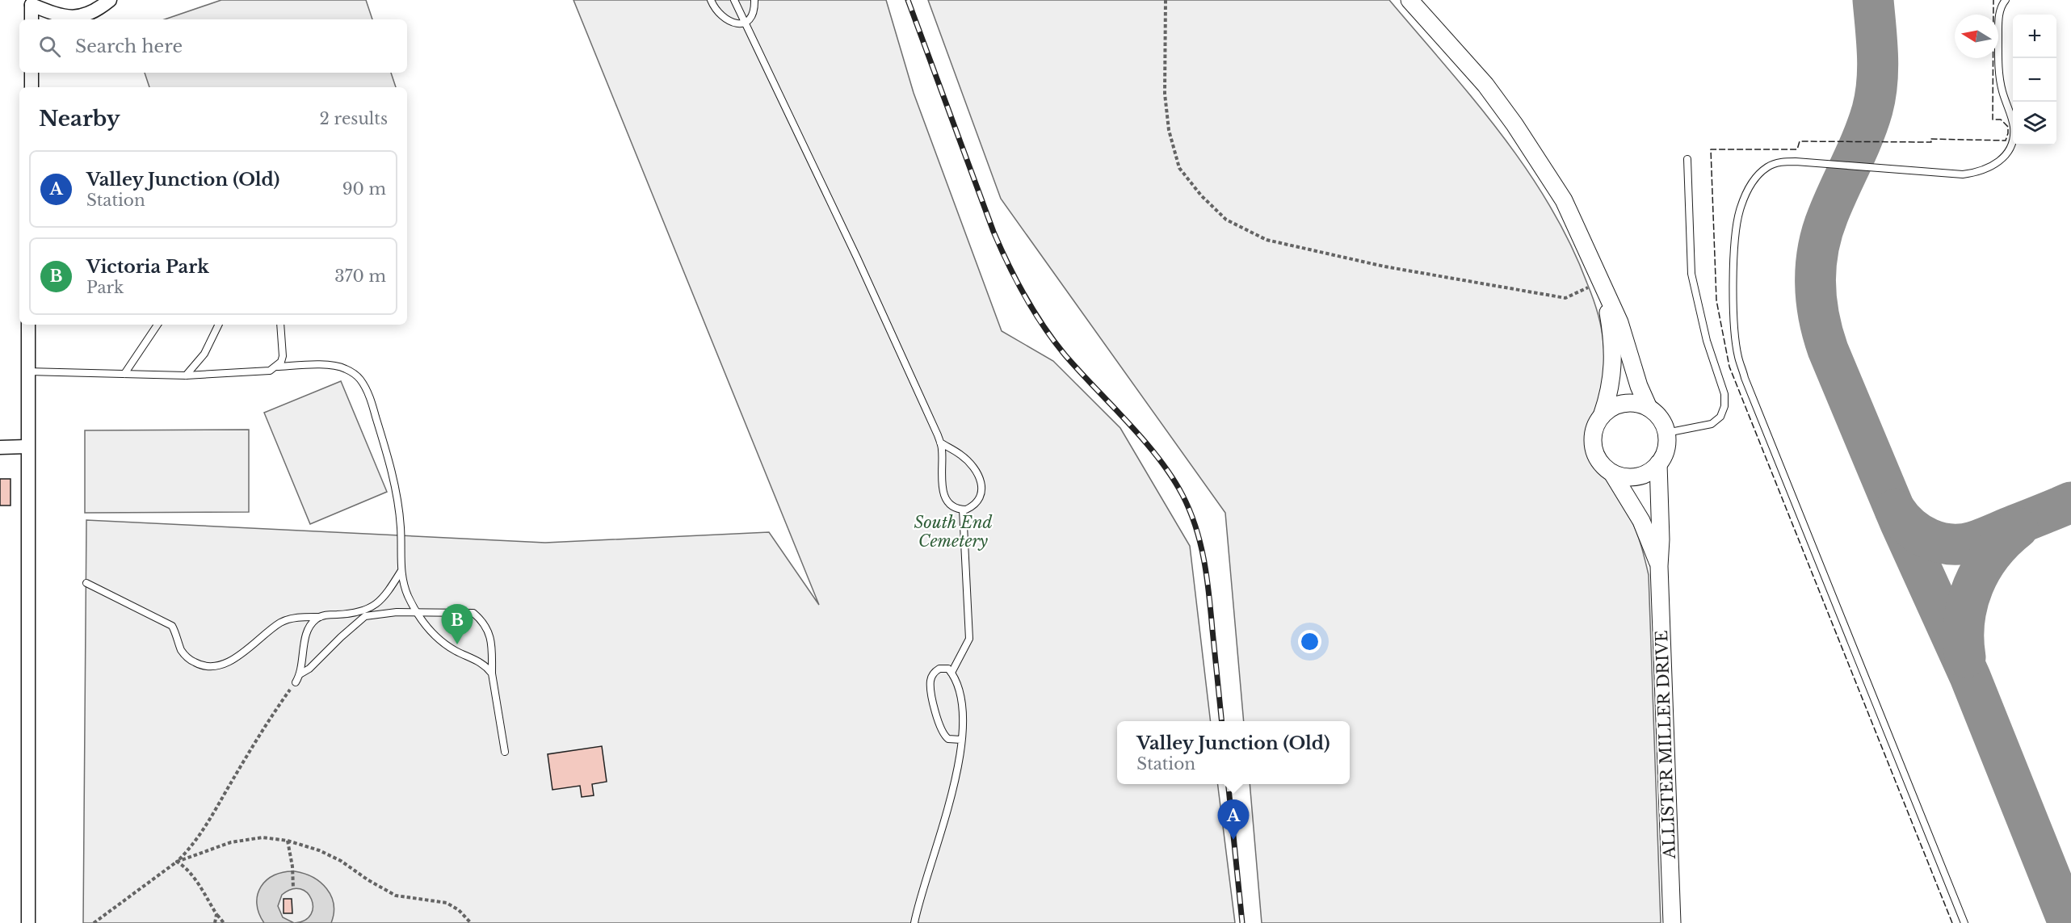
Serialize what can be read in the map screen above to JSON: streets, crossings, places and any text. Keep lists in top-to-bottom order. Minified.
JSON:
{"streets":{"street":["ALLISTER MILLER DRIVE"]},"parks":["South End Cemetery"],"north":"left","page":{"map_buttons":["+","−"],"search":"Search here","heading":["Nearby","2 results"],"list":[{"mark":"A","name":"Valley Junction (Old)","note":"Station","value":"90 m"},{"mark":"B","name":"Victoria Park","note":"Park","value":"370 m"}],"pins":["B","A"],"popup":["Valley Junction (Old)","Station"]}}
